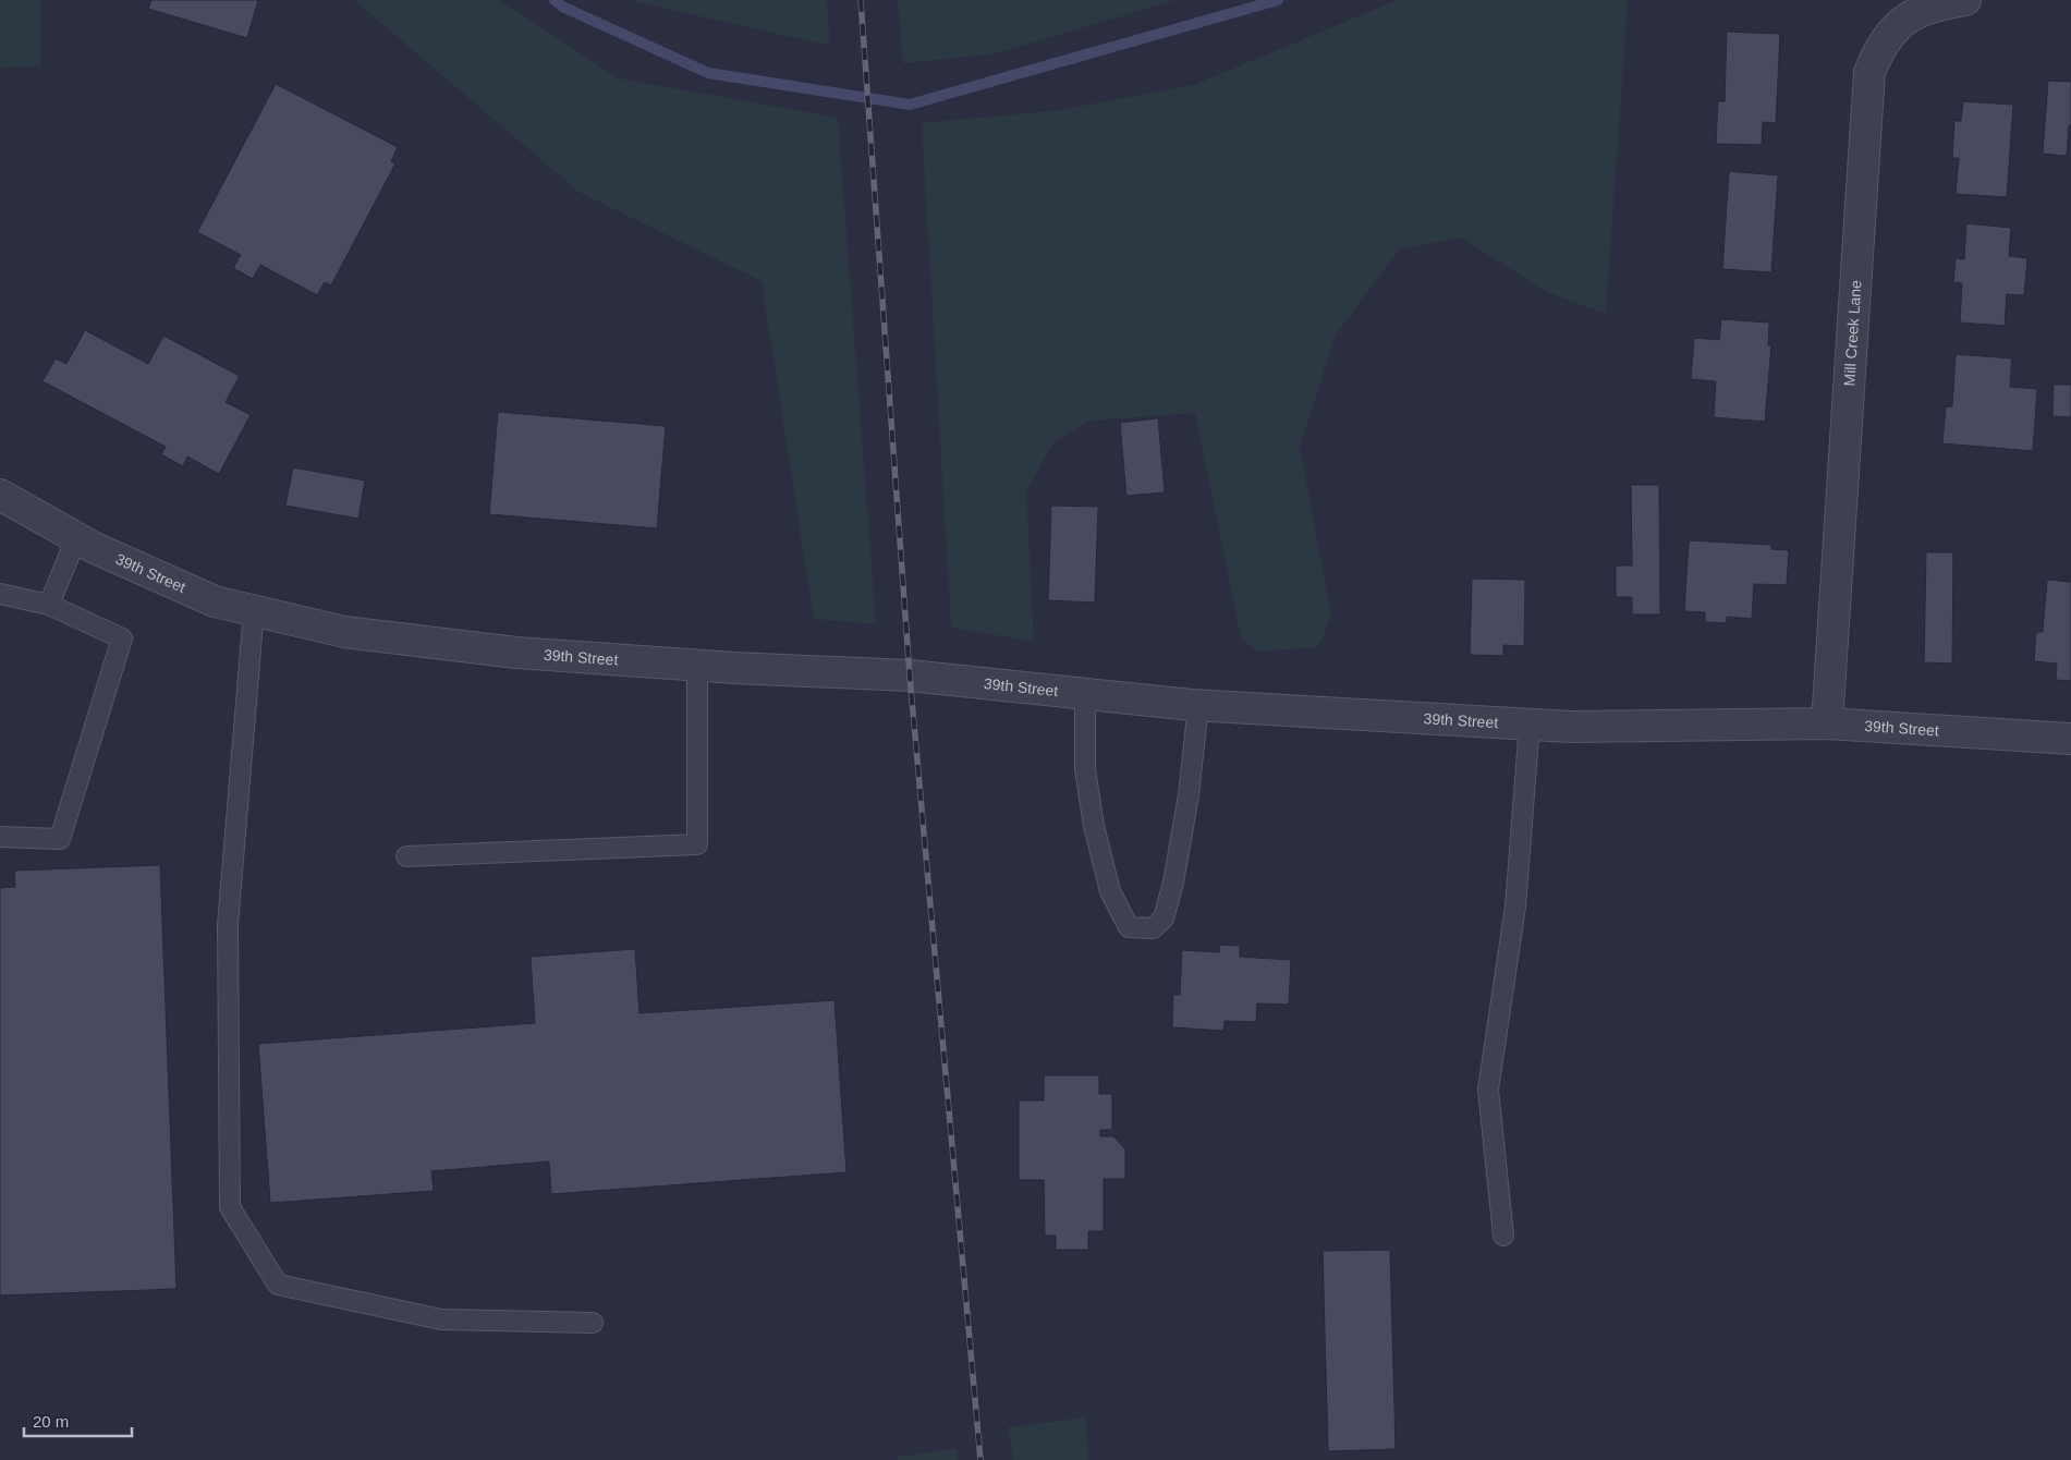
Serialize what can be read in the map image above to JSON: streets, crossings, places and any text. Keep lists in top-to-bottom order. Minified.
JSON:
{"streets":{"street":["Mill Creek Lane","39th Street"]},"crossings":[["Mill Creek Lane","39th Street"]],"scale_bar":"20 m"}
